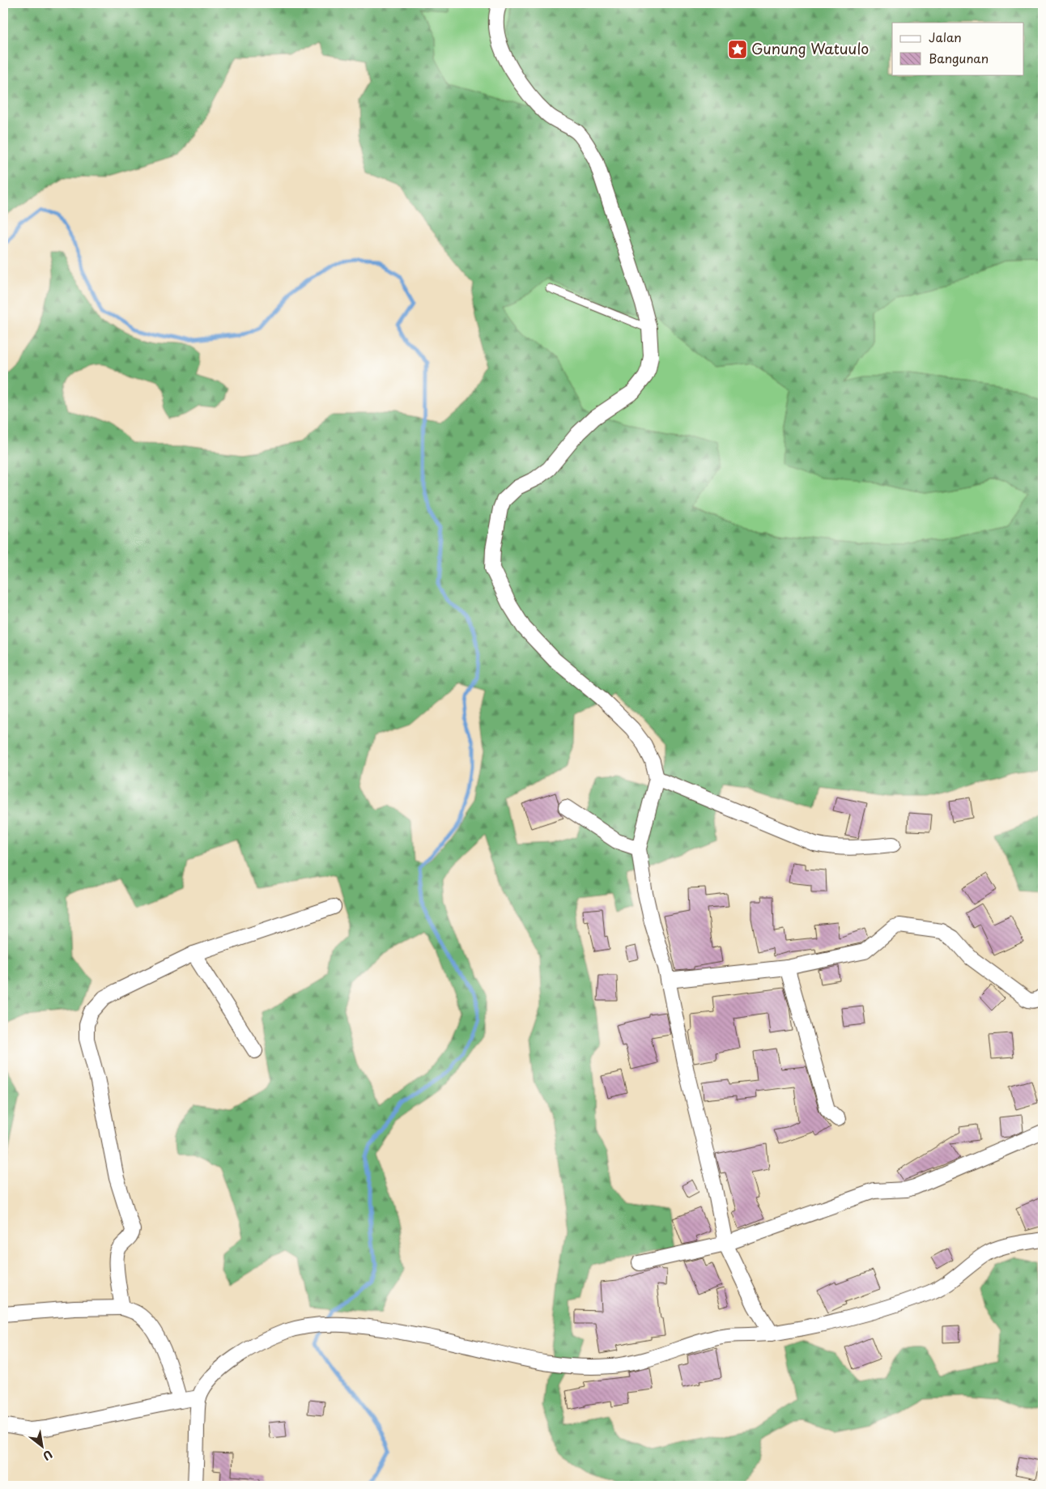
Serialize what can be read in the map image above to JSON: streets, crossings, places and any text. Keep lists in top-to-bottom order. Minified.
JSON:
{"places":{"place":["Gunung Watuulo"]},"legend":["Jalan","Bangunan"],"north":"bottom right"}
